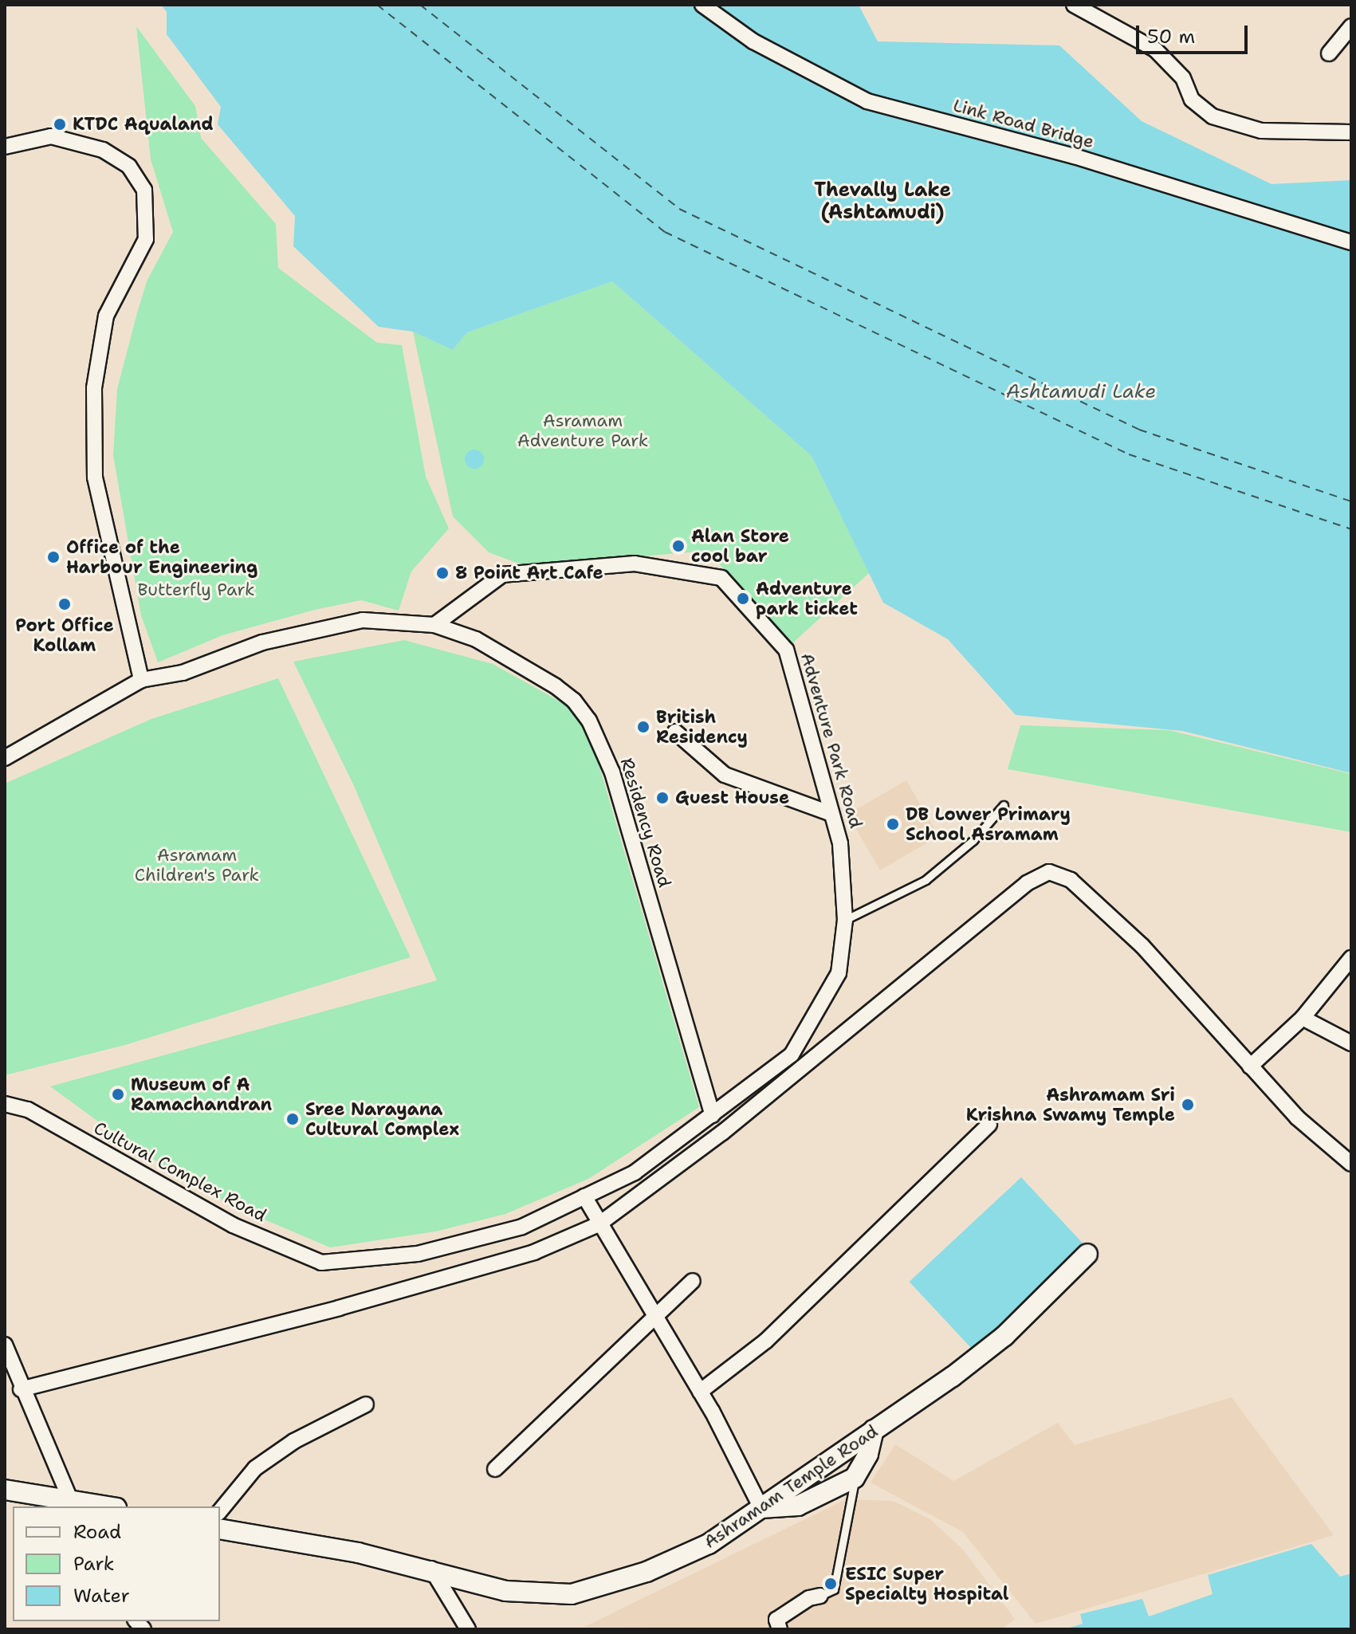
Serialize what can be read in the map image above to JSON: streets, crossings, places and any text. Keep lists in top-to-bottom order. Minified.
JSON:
{"streets":{"street":["Link Road Bridge","Adventure Park Road","Residency Road","Cultural Complex Road","Ashramam Temple Road"]},"crossings":[["Adventure Park Road","Residency Road"],["Adventure Park Road","Cultural Complex Road"]],"districts":["Thevally Lake (Ashtamudi)"],"water":["Ashtamudi Lake"],"parks":["Asramam Adventure Park","Butterfly Park","Asramam Children's Park"],"places":["KTDC Aqualand","Alan Store cool bar","Office of the Harbour Engineering","8 Point Art Cafe","Adventure park ticket","Port Office Kollam","British Residency","Guest House","DB Lower Primary School Asramam","Museum of A Ramachandran","Ashramam Sri Krishna Swamy Temple","Sree Narayana Cultural Complex","ESIC Super Specialty Hospital"],"legend":["Road","Park","Water"],"scale_bar":"50 m"}
